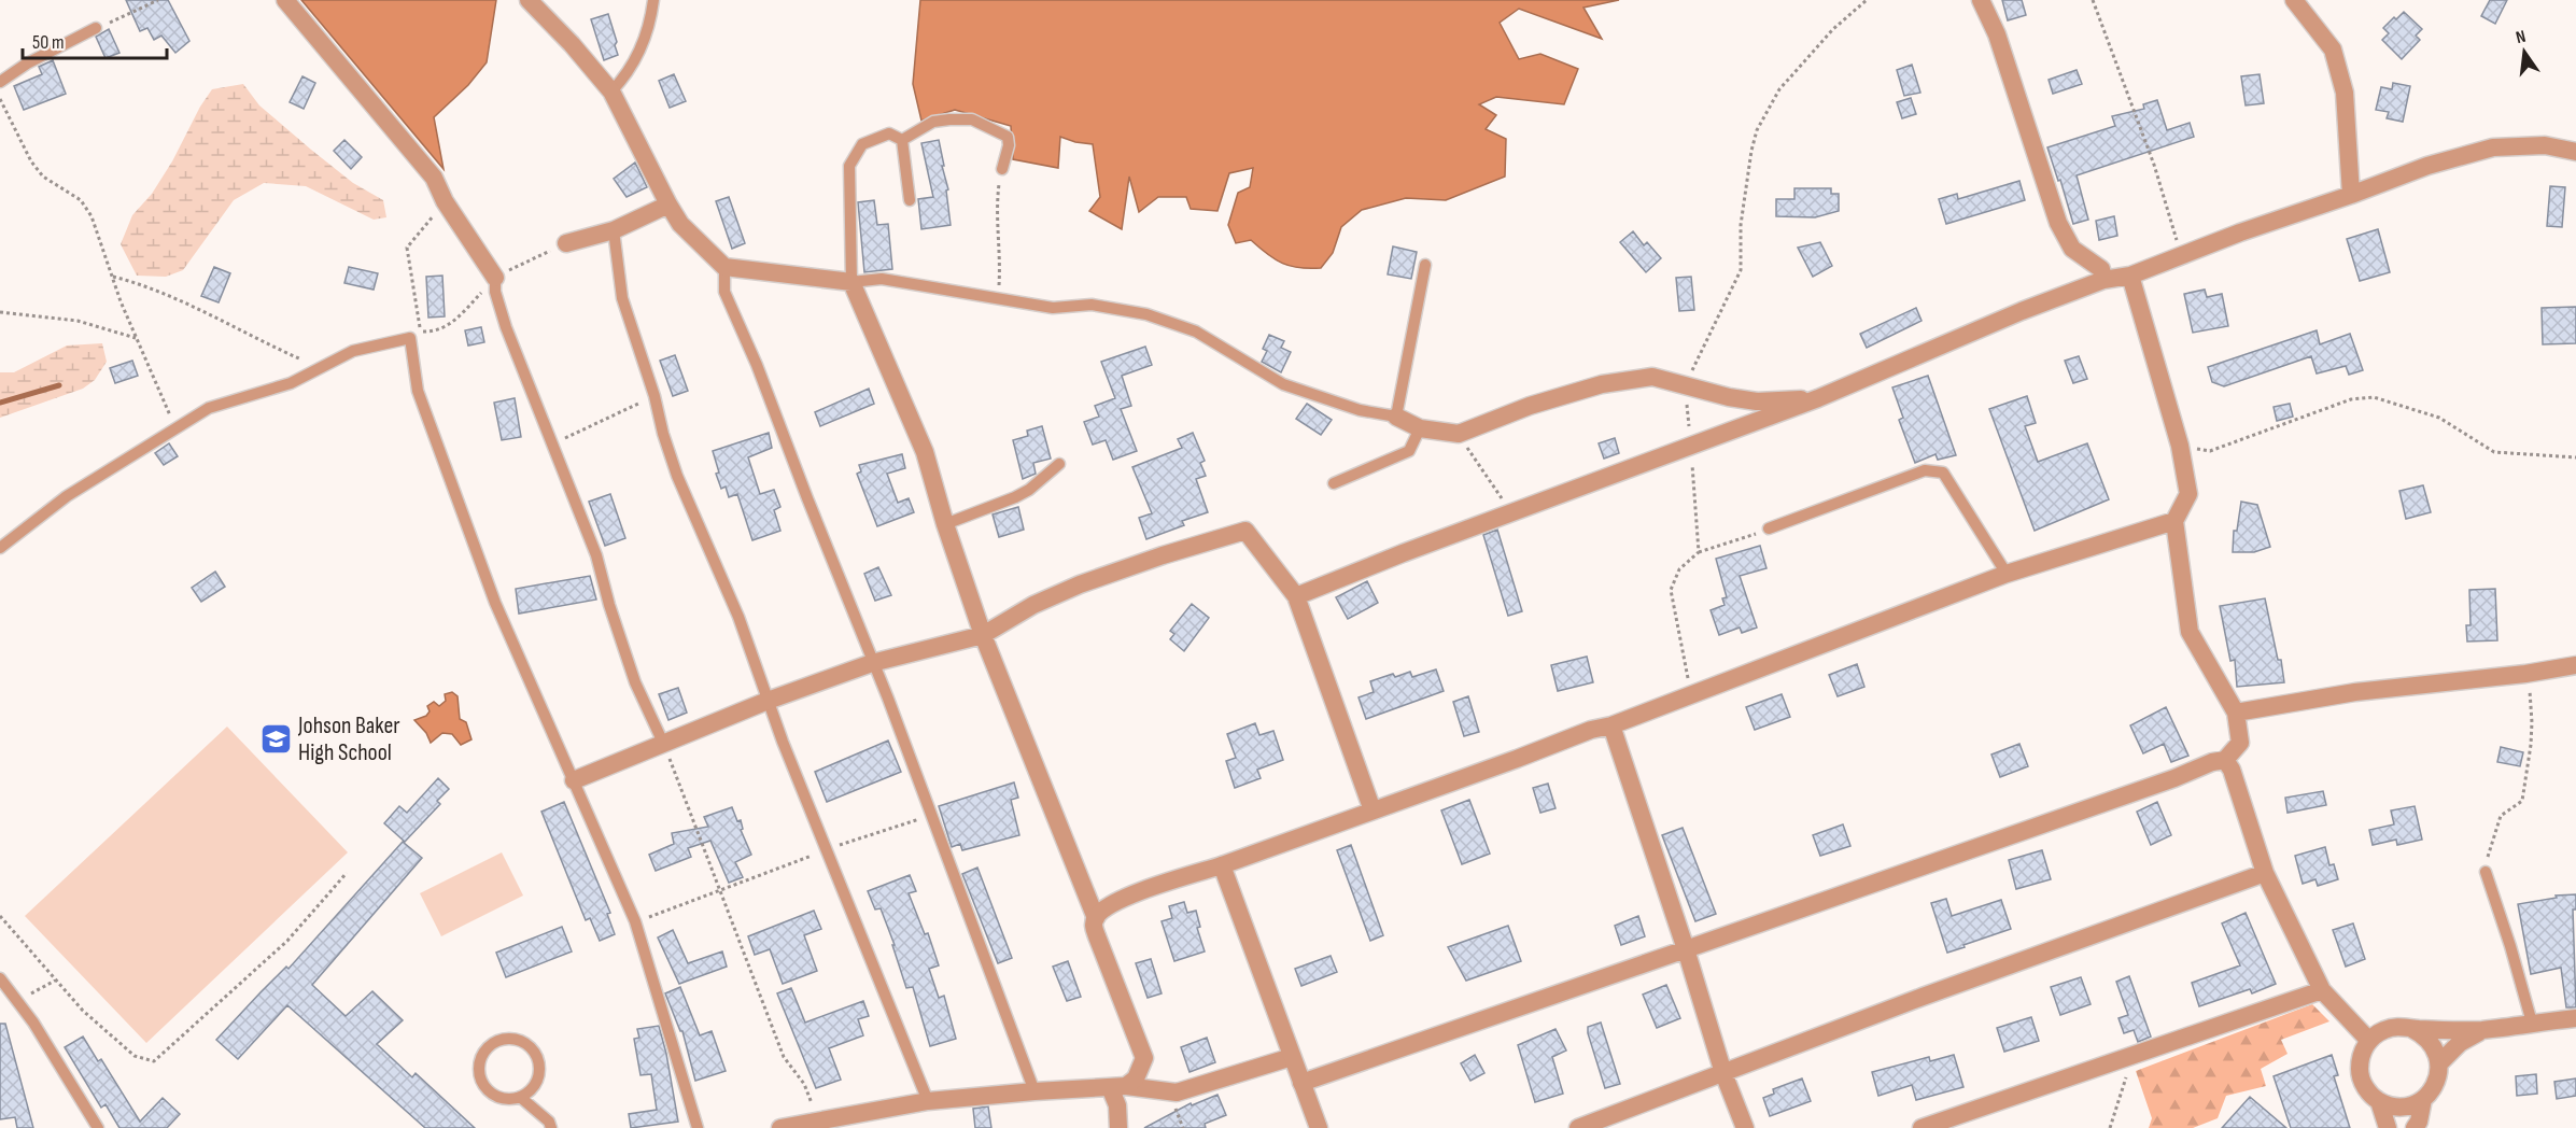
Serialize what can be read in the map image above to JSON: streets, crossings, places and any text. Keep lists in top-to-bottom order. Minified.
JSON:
{"places":{"school or university":["Johson Baker High School"]},"scale_bar":"50 m","north":"top"}
